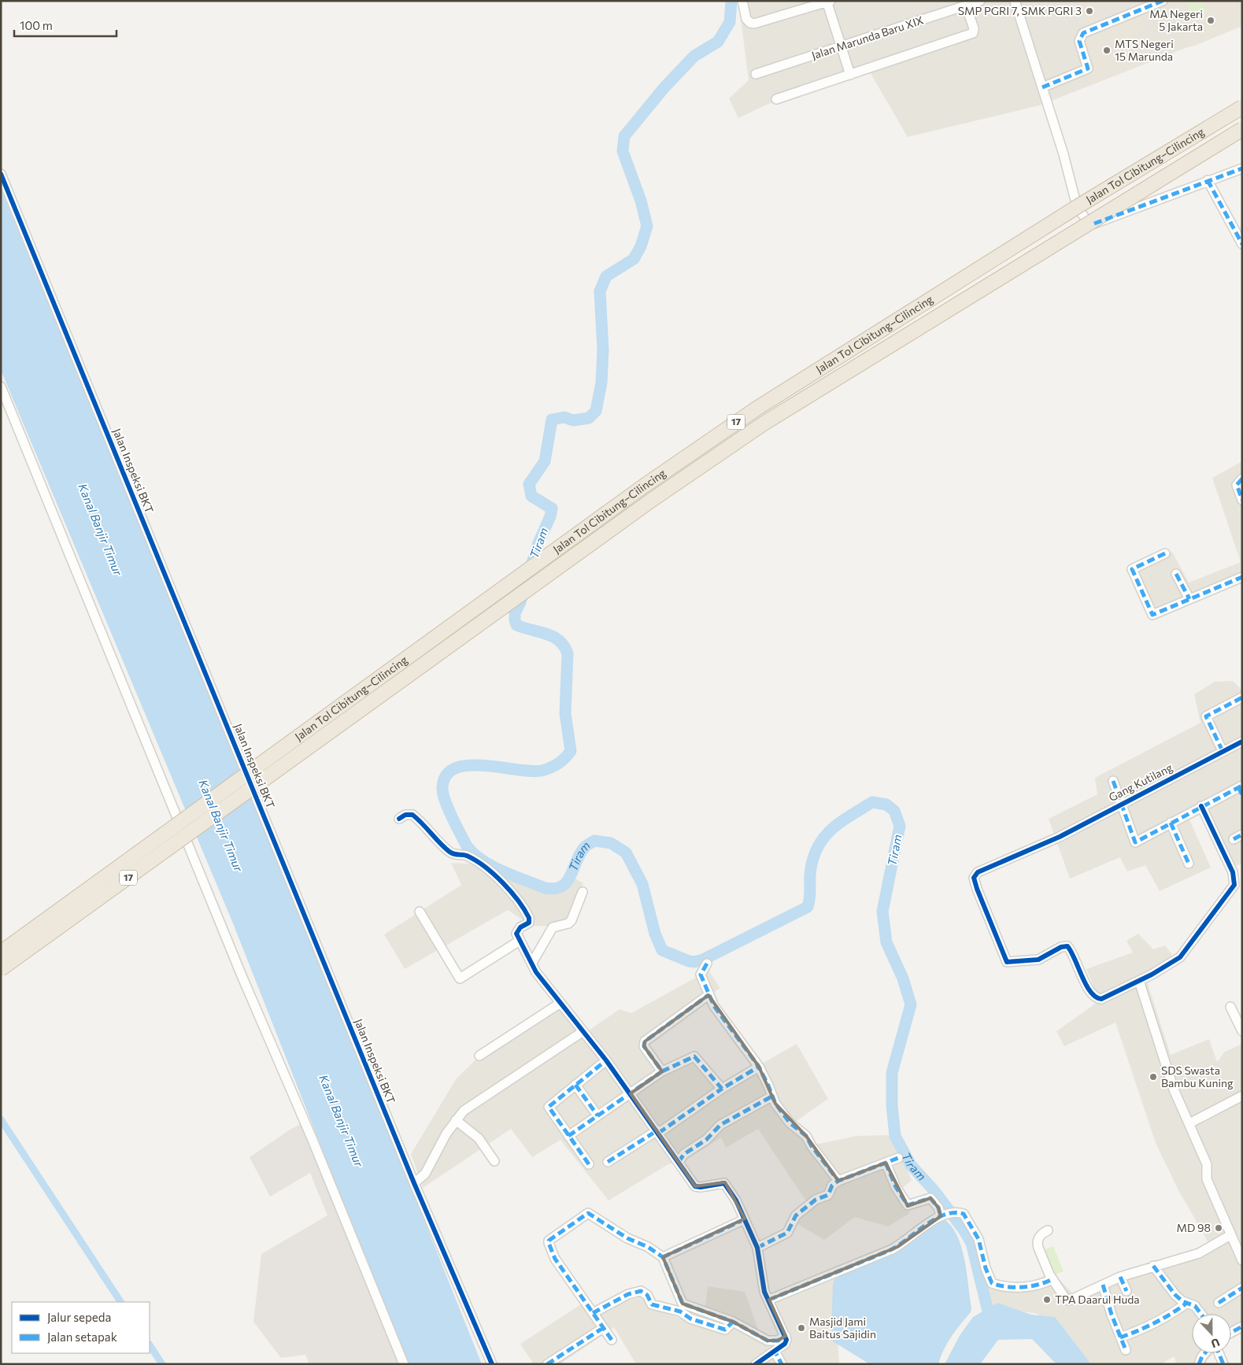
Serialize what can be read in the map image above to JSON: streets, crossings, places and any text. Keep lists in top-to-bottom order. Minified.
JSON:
{"streets":{"highway":["Jalan Tol Cibitung–Cilincing","17"],"street":["Jalan Marunda Baru XIX","Jalan Inspeksi BKT","Gang Kutilang"]},"water":["Kanal Banjir Timur","Tiram"],"places":["SMP PGRI 7, SMK PGRI 3","MA Negeri 5 Jakarta","MTS Negeri 15 Marunda","SDS Swasta Bambu Kuning","MD 98","TPA Daarul Huda","Masjid Jami Baitus Sajidin"],"legend":["Jalur sepeda","Jalan setapak"],"scale_bar":"100 m","north":"bottom"}
